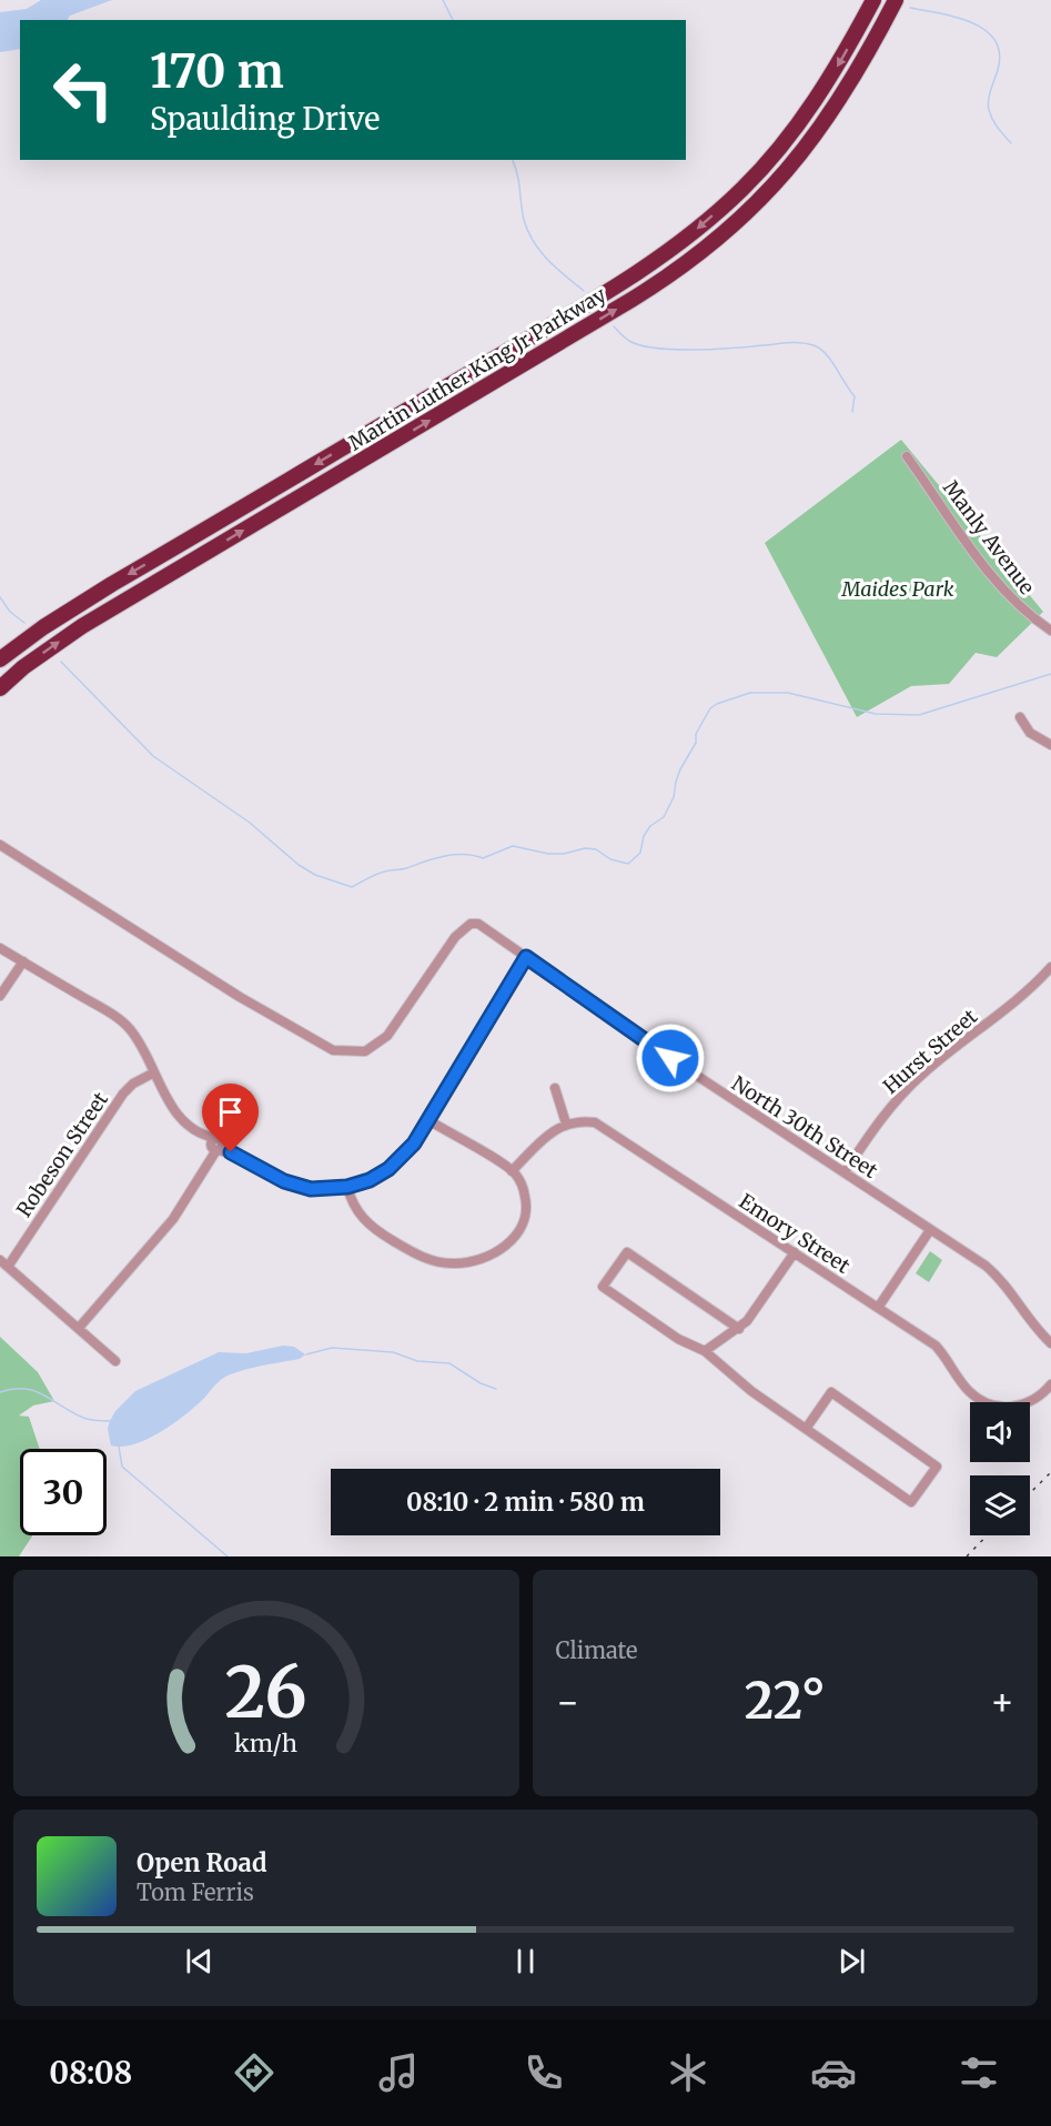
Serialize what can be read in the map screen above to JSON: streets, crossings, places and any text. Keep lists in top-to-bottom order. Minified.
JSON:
{"streets":{"highway":["Martin Luther King Jr Parkway"],"street":["Manly Avenue","Hurst Street","North 30th Street","Robeson Street","Emory Street"]},"crossings":[["Hurst Street","North 30th Street"]],"parks":["Maides Park"],"page":{"turn":["170 m","Spaulding Drive"],"limit":"30","trip":"08:10 · 2 min · 580 m","tile":"Climate","heat":["−","22°","+"],"song":["Open Road","Tom Ferris"],"tabs":"08:08","gauge":["26","km/h"]}}
